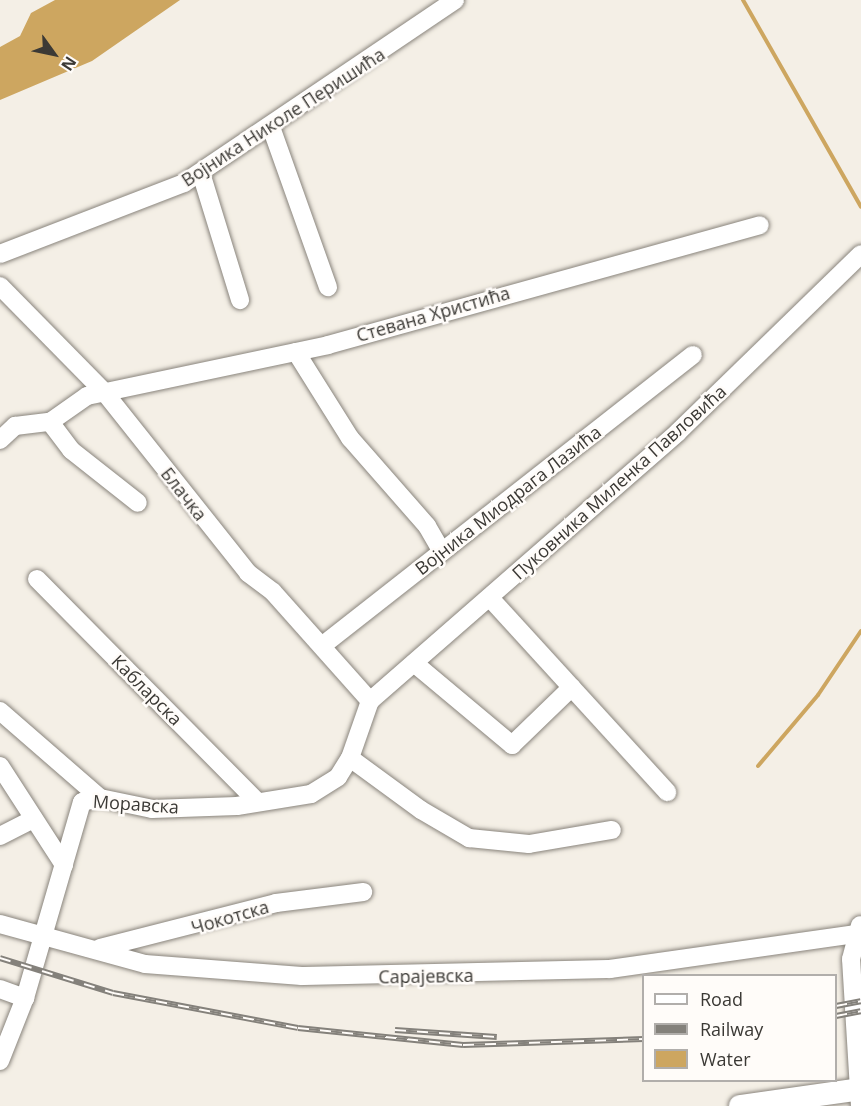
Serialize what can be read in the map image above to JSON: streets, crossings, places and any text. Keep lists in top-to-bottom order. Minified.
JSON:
{"streets":{"street":["Војника Николе Перишића","Стевана Христића","Пуковника Миленка Павловића","Блачка","Војника Миодрага Лазића","Кабларска","Моравска","Чокотска","Сарајевска"]},"crossings":[["Стевана Христића","Блачка"],["Пуковника Миленка Павловића","Блачка"],["Пуковника Миленка Павловића","Моравска"],["Блачка","Војника Миодрага Лазића"],["Блачка","Моравска"],["Кабларска","Моравска"],["Моравска","Сарајевска"],["Чокотска","Сарајевска"]],"legend":["Road","Railway","Water"],"north":"bottom right"}
